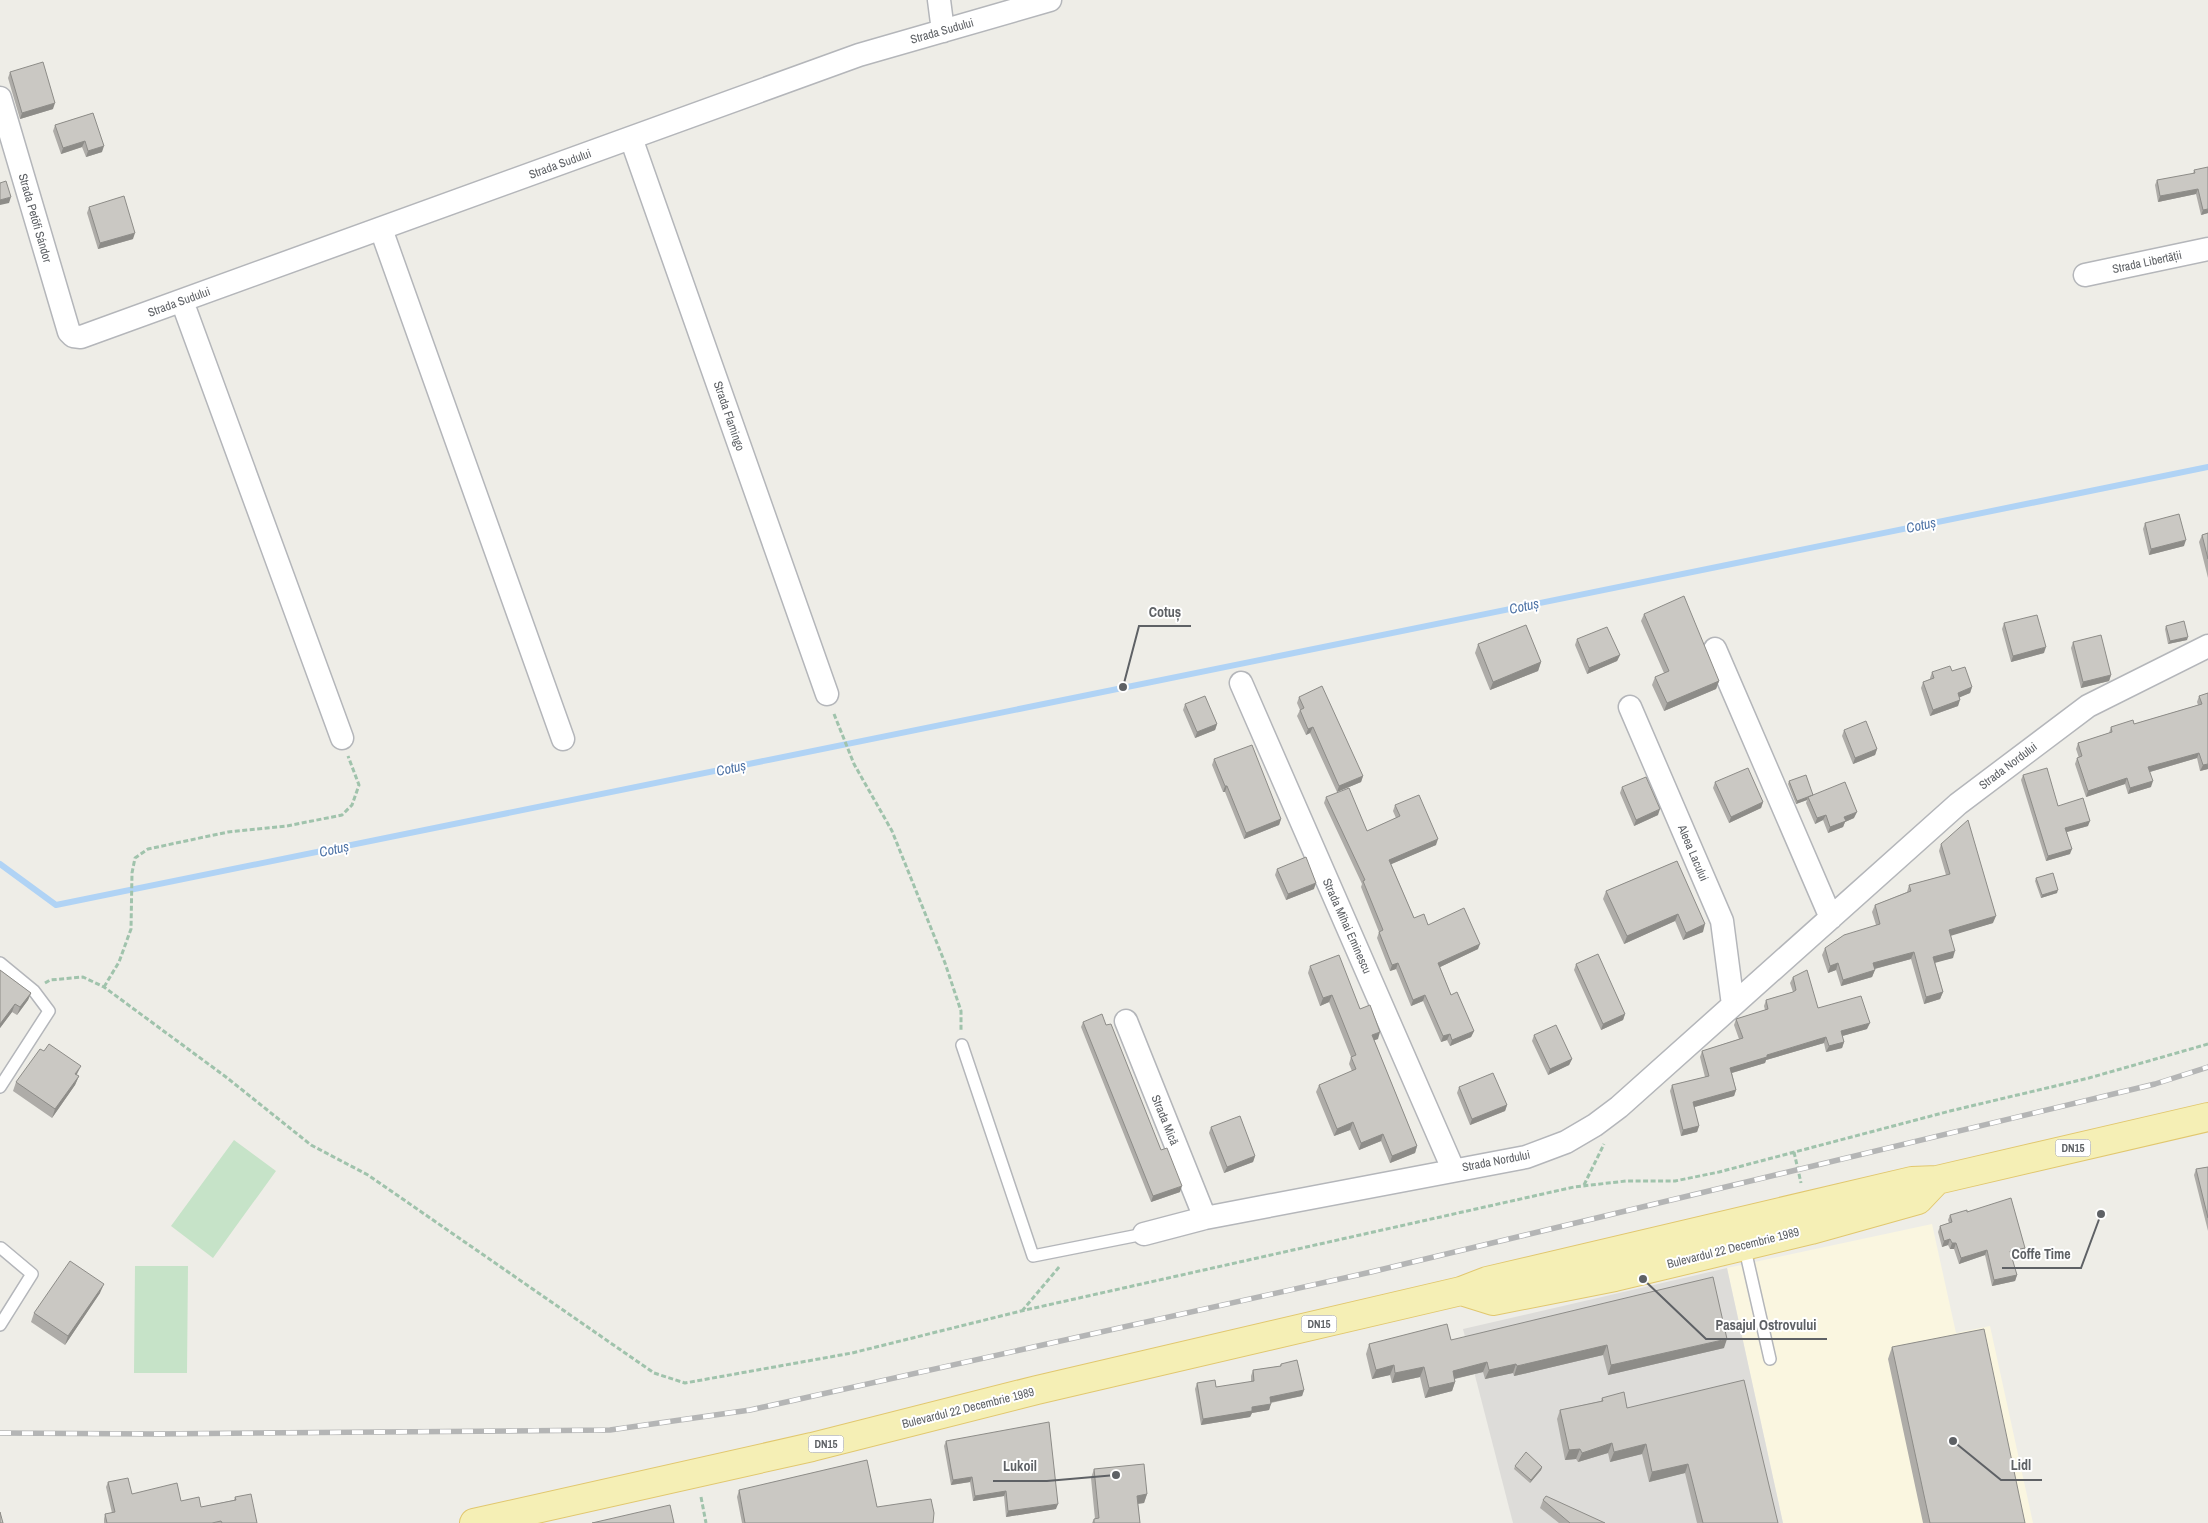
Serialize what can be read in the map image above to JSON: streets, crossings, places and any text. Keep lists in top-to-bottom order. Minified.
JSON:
{"streets":{"main road":["DN15","Bulevardul 22 Decembrie 1989"],"street":["Strada Sudului","Strada Petöfi Sándor","Strada Libertății","Strada Flamingo","Strada Nordului","Aleea Lacului","Strada Mihai Eminescu","Strada Mică"]},"crossings":[["Strada Sudului","Strada Petöfi Sándor"],["Strada Sudului","Strada Flamingo"],["Strada Nordului","Aleea Lacului"],["Strada Nordului","Strada Mihai Eminescu"],["Strada Nordului","Strada Mică"]],"water":["Cotuș"],"places":["Cotuș","Coffe Time","Pasajul Ostrovului","Lidl","Lukoil"]}
